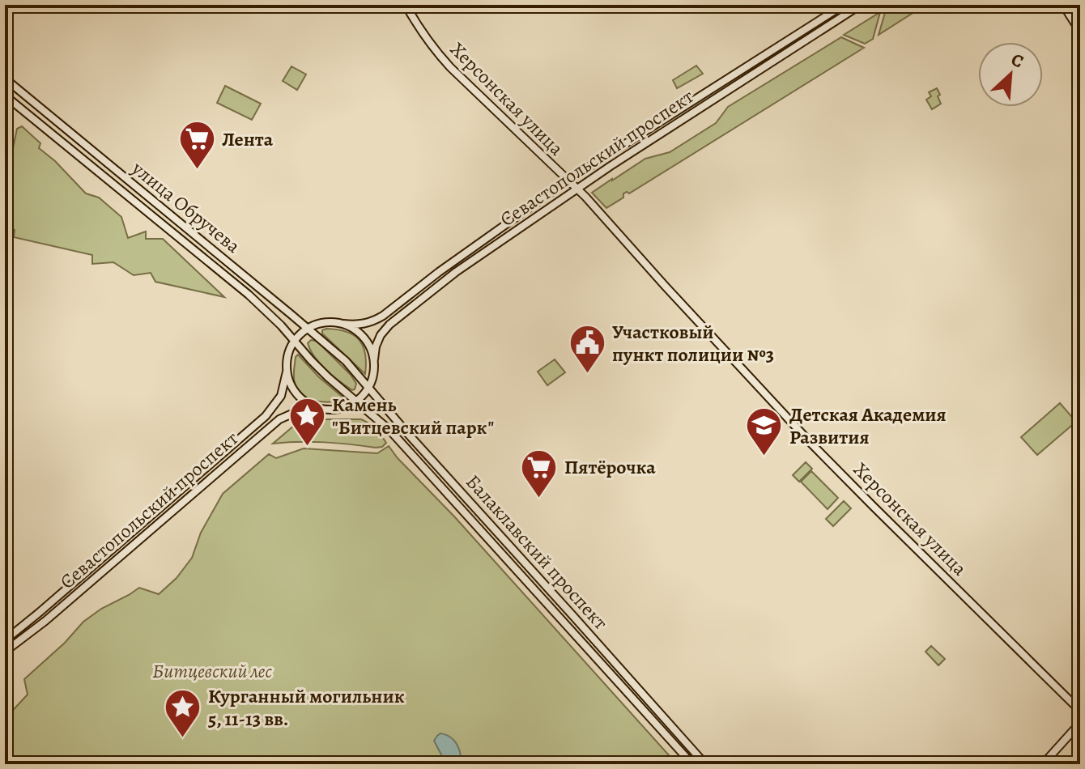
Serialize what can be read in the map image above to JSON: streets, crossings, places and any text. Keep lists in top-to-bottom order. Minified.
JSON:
{"streets":{"main road":["Херсонская улица","Севастопольский проспект","улица Обручева","Балаклавский проспект"]},"crossings":[["Херсонская улица","Севастопольский проспект"],["Севастопольский проспект","улица Обручева"],["Севастопольский проспект","Балаклавский проспект"],["улица Обручева","Балаклавский проспект"]],"parks":["Битцевский лес"],"places":{"supermarket":["Лента","Пятёрочка"],"public building":["Участковый пункт полиции №3"],"place":["Камень \"Битцевский парк\"","Курганный могильник 5, 11-13 вв."],"school or university":["Детская Академия Развития"]},"north":"top right"}
